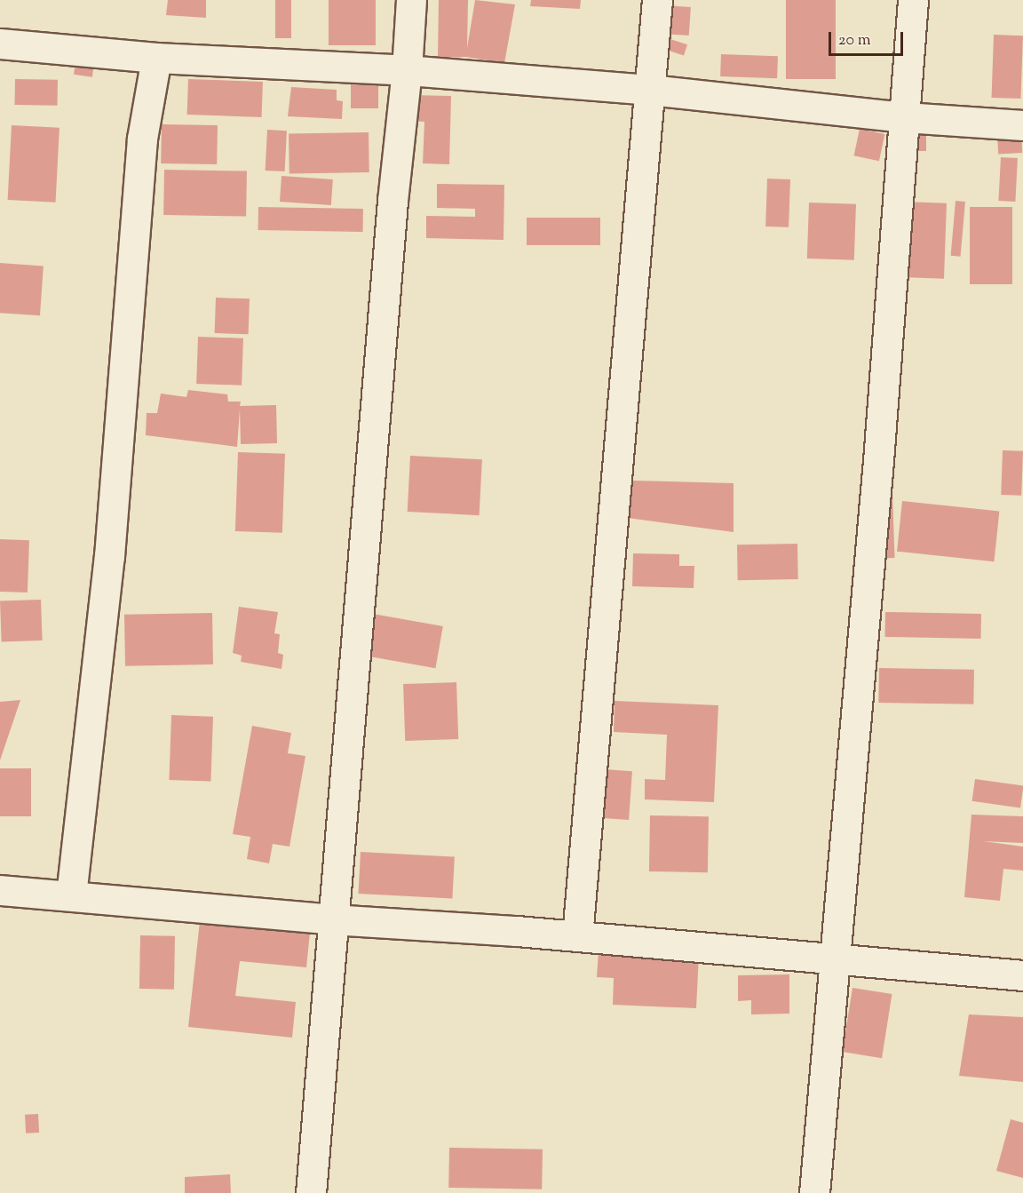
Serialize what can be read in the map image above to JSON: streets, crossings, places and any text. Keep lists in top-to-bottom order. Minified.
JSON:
{"scale_bar":"20 m"}
